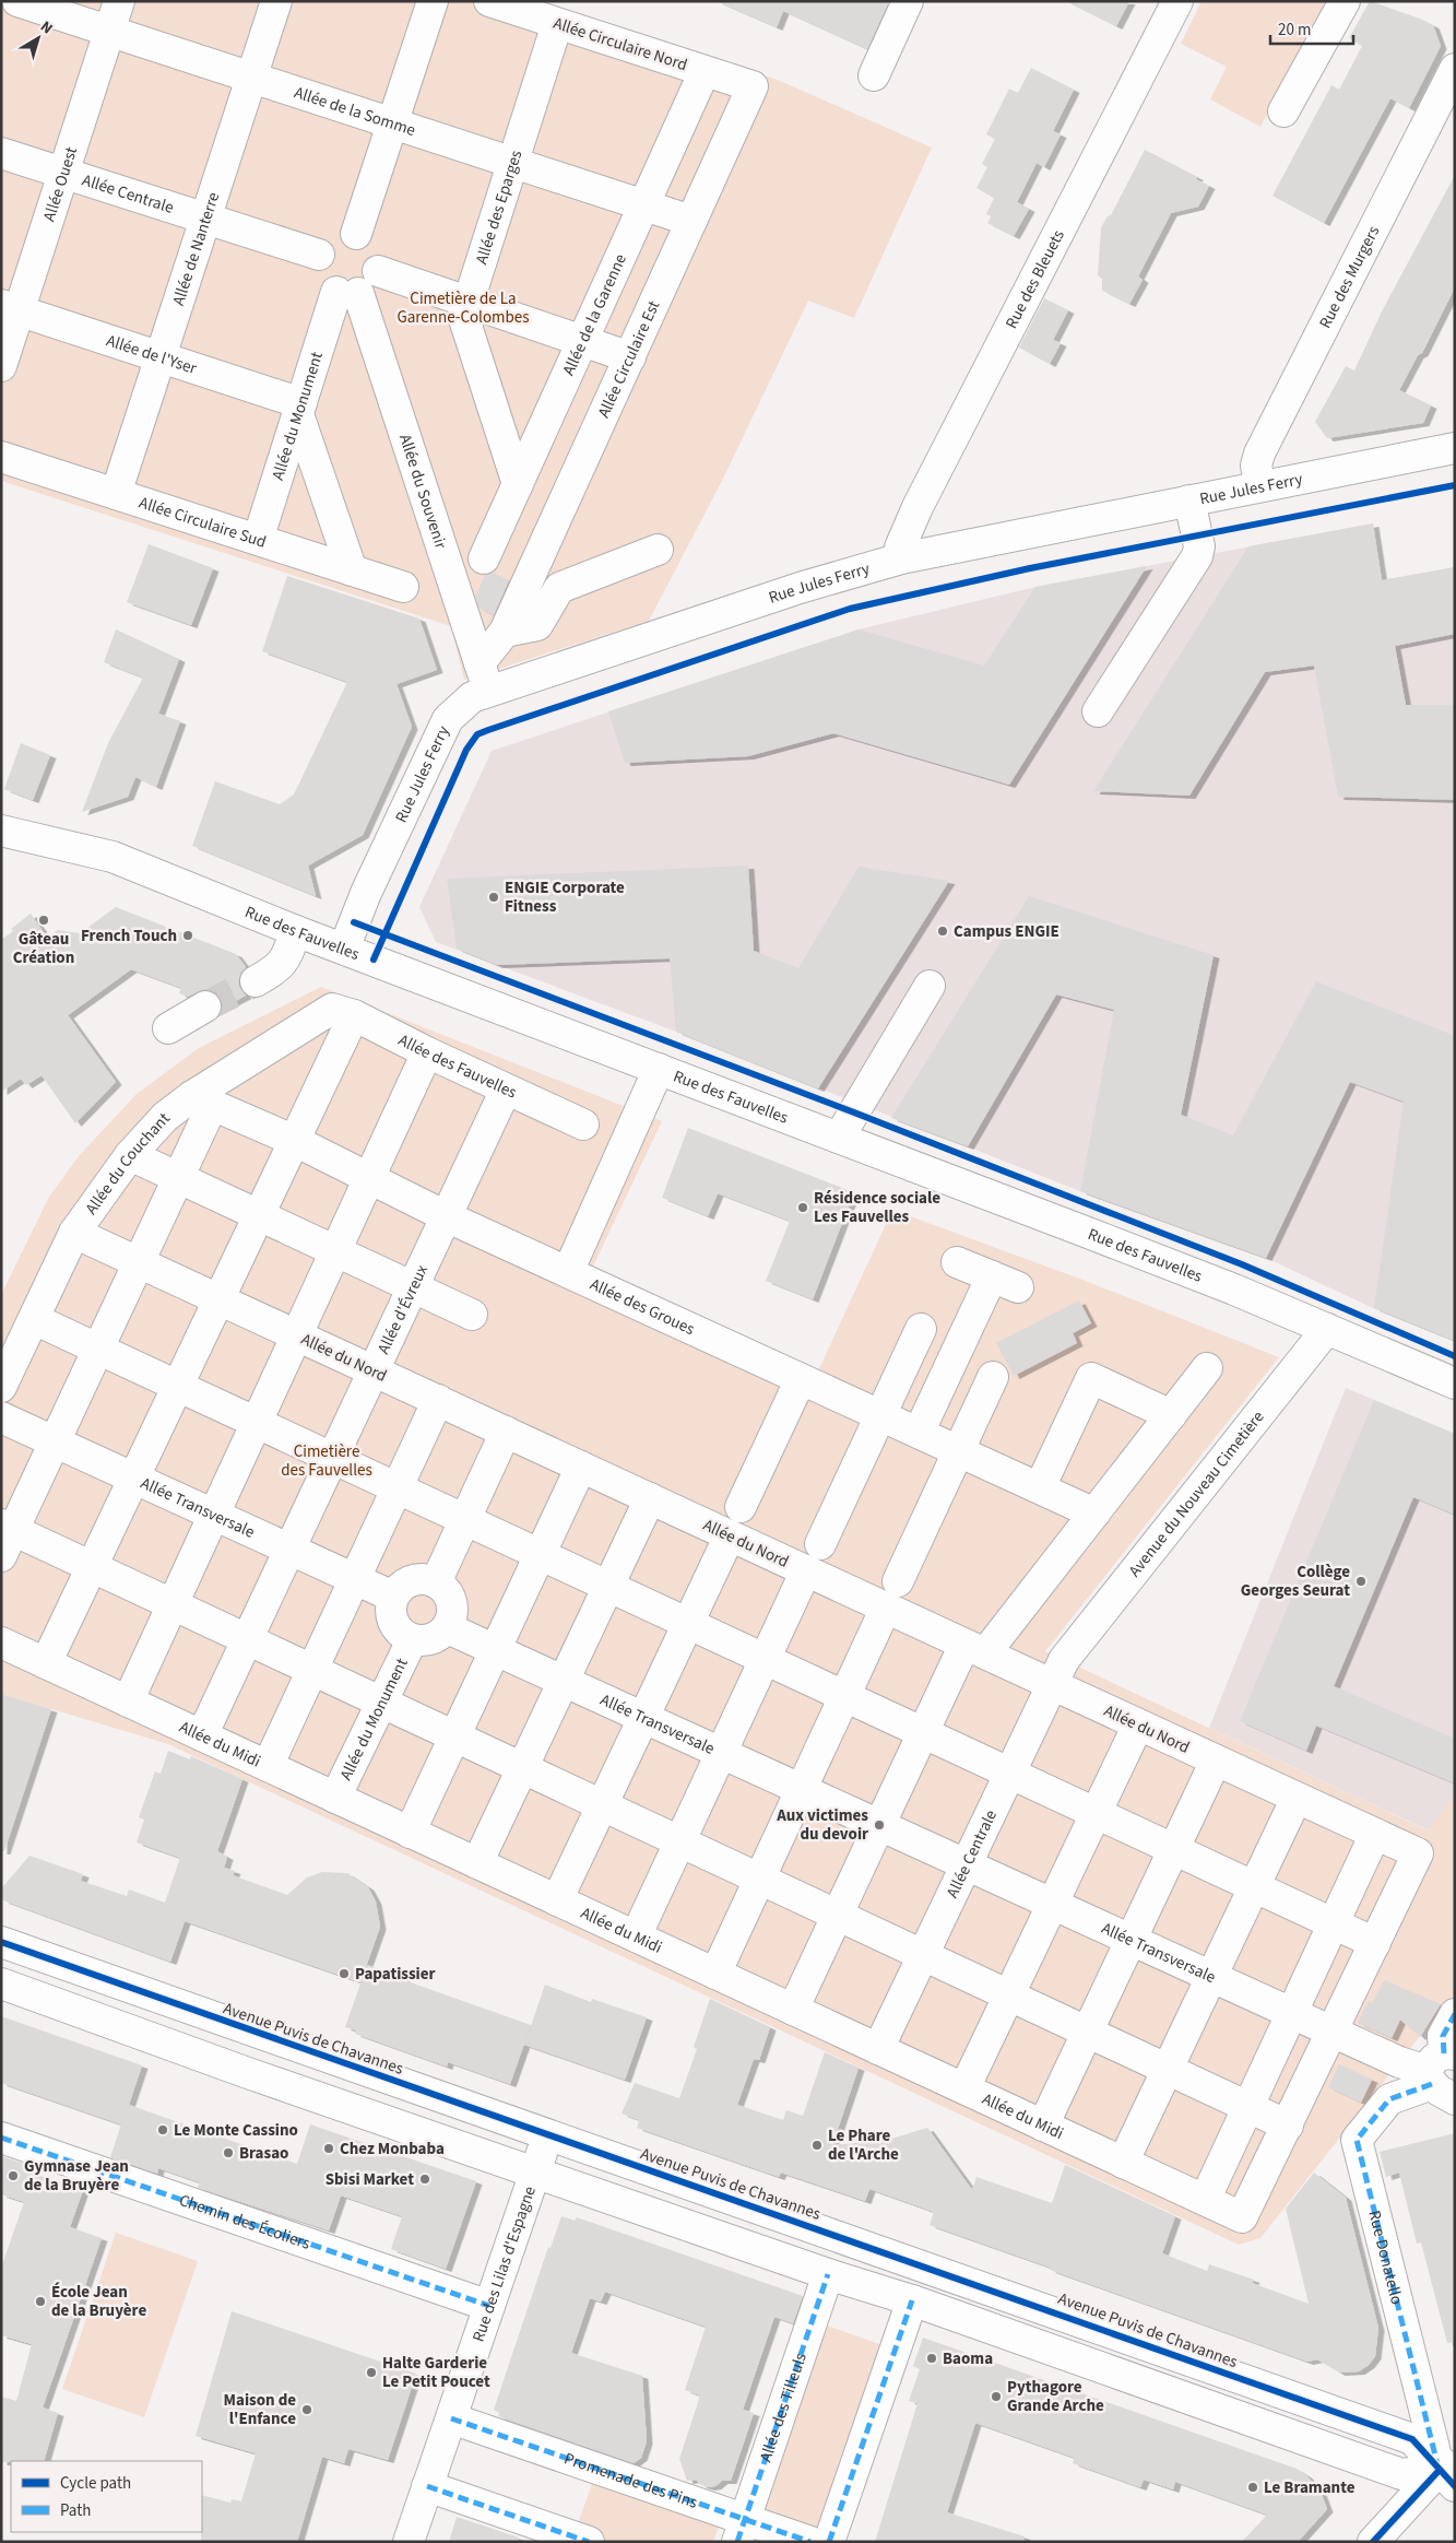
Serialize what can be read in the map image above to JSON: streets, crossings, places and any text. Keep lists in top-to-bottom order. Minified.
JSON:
{"streets":{"street":["Allée Circulaire Nord","Allée de la Somme","Allée Ouest","Allée Centrale","Allée des Eparges","Allée de Nanterre","Rue des Murgers","Rue des Bleuets","Allée de la Garenne","Allée de l'Yser","Allée Circulaire Est","Allée du Monument","Rue Jules Ferry","Allée du Souvenir","Allée Circulaire Sud","Rue des Fauvelles","Allée des Fauvelles","Allée du Couchant","Allée des Groues","Allée d'Évreux","Allée du Nord","Avenue du Nouveau Cimetière","Allée Transversale","Allée du Midi","Avenue Puvis de Chavannes","Chemin des Écoliers","Rue Donatello","Rue des Lilas d'Espagne","Allée des Tilleuls","Promenade des Pins"]},"crossings":[["Allée Circulaire Nord","Allée des Eparges"],["Allée Circulaire Nord","Allée de la Garenne"],["Allée Circulaire Nord","Allée Circulaire Est"],["Allée de la Somme","Allée Ouest"],["Allée de la Somme","Allée des Eparges"],["Allée de la Somme","Allée de Nanterre"],["Allée de la Somme","Allée de la Garenne"],["Allée de la Somme","Allée Circulaire Est"],["Allée Ouest","Allée Centrale"],["Allée Ouest","Allée de l'Yser"],["Allée Centrale","Allée de Nanterre"],["Allée Centrale","Allée du Monument"],["Allée Centrale","Allée du Souvenir"],["Allée Centrale","Allée du Nord"],["Allée Centrale","Avenue du Nouveau Cimetière"],["Allée Centrale","Allée Transversale"],["Allée Centrale","Allée du Midi"],["Allée des Eparges","Allée de la Garenne"],["Allée de Nanterre","Allée de l'Yser"],["Allée de Nanterre","Allée Circulaire Sud"],["Rue des Murgers","Rue Jules Ferry"],["Rue des Bleuets","Rue Jules Ferry"],["Allée de l'Yser","Allée du Monument"],["Allée Circulaire Est","Allée du Souvenir"],["Allée du Monument","Allée du Souvenir"],["Allée du Monument","Allée Circulaire Sud"],["Allée du Monument","Allée Transversale"],["Allée du Monument","Allée du Midi"],["Rue Jules Ferry","Allée du Souvenir"],["Rue Jules Ferry","Rue des Fauvelles"],["Rue des Fauvelles","Avenue du Nouveau Cimetière"],["Allée des Fauvelles","Allée du Couchant"],["Allée des Fauvelles","Allée d'Évreux"],["Allée du Couchant","Allée des Groues"],["Allée du Couchant","Allée du Nord"],["Allée des Groues","Allée d'Évreux"],["Allée d'Évreux","Allée du Nord"],["Allée d'Évreux","Allée Transversale"],["Allée d'Évreux","Allée du Midi"],["Allée du Nord","Avenue du Nouveau Cimetière"],["Allée Transversale","Rue Donatello"],["Avenue Puvis de Chavannes","Rue Donatello"],["Avenue Puvis de Chavannes","Rue des Lilas d'Espagne"],["Chemin des Écoliers","Rue des Lilas d'Espagne"],["Rue des Lilas d'Espagne","Promenade des Pins"],["Allée des Tilleuls","Promenade des Pins"]],"parks":["Cimetière de La Garenne-Colombes","Cimetière des Fauvelles"],"places":["ENGIE Corporate Fitness","Gâteau Création","Campus ENGIE","French Touch","Résidence sociale Les Fauvelles","Collège Georges Seurat","Aux victimes du devoir","Papatissier","Le Monte Cassino","Le Phare de l'Arche","Chez Monbaba","Brasao","Gymnase Jean de la Bruyère","Sbisi Market","École Jean de la Bruyère","Baoma","Halte Garderie Le Petit Poucet","Pythagore Grande Arche","Maison de l'Enfance","Le Bramante"],"legend":["Cycle path","Path"],"scale_bar":"20 m","north":"top right"}
